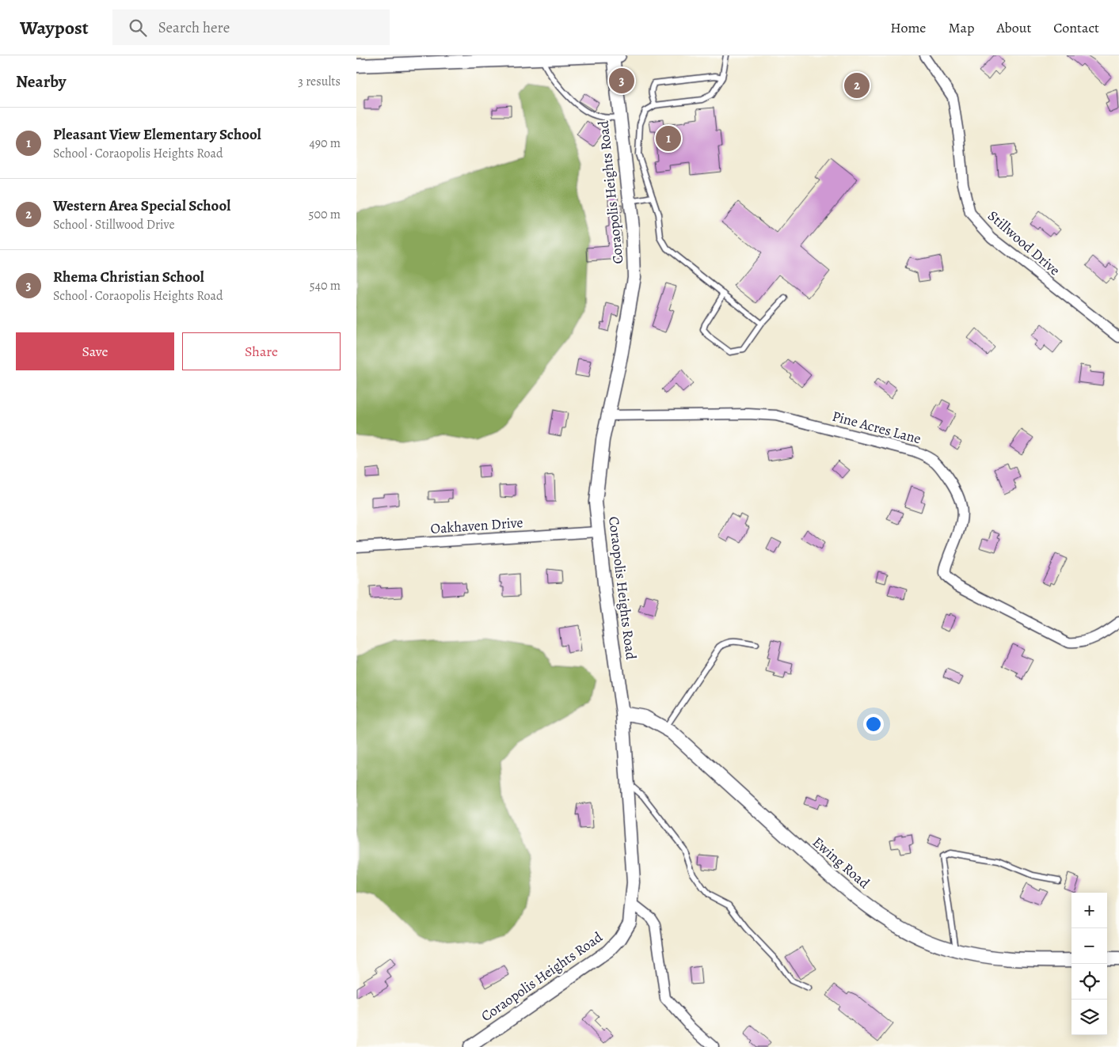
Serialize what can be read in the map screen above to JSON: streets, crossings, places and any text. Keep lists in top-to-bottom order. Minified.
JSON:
{"streets":{"street":["Coraopolis Heights Road","Stillwood Drive","Pine Acres Lane","Oakhaven Drive","Ewing Road"]},"crossings":[["Coraopolis Heights Road","Pine Acres Lane"],["Coraopolis Heights Road","Oakhaven Drive"],["Coraopolis Heights Road","Ewing Road"]],"page":{"header":"Waypost","search":"Search here","nav":["Home","Map","About","Contact"],"heading":["Nearby","3 results"],"pins":["3","2","1"],"list":[{"mark":"1","name":"Pleasant View Elementary School","note":"School · Coraopolis Heights Road","value":"490 m"},{"mark":"2","name":"Western Area Special School","note":"School · Stillwood Drive","value":"500 m"},{"mark":"3","name":"Rhema Christian School","note":"School · Coraopolis Heights Road","value":"540 m"}],"buttons":["Save","Share"],"map_buttons":["+","−"]}}
